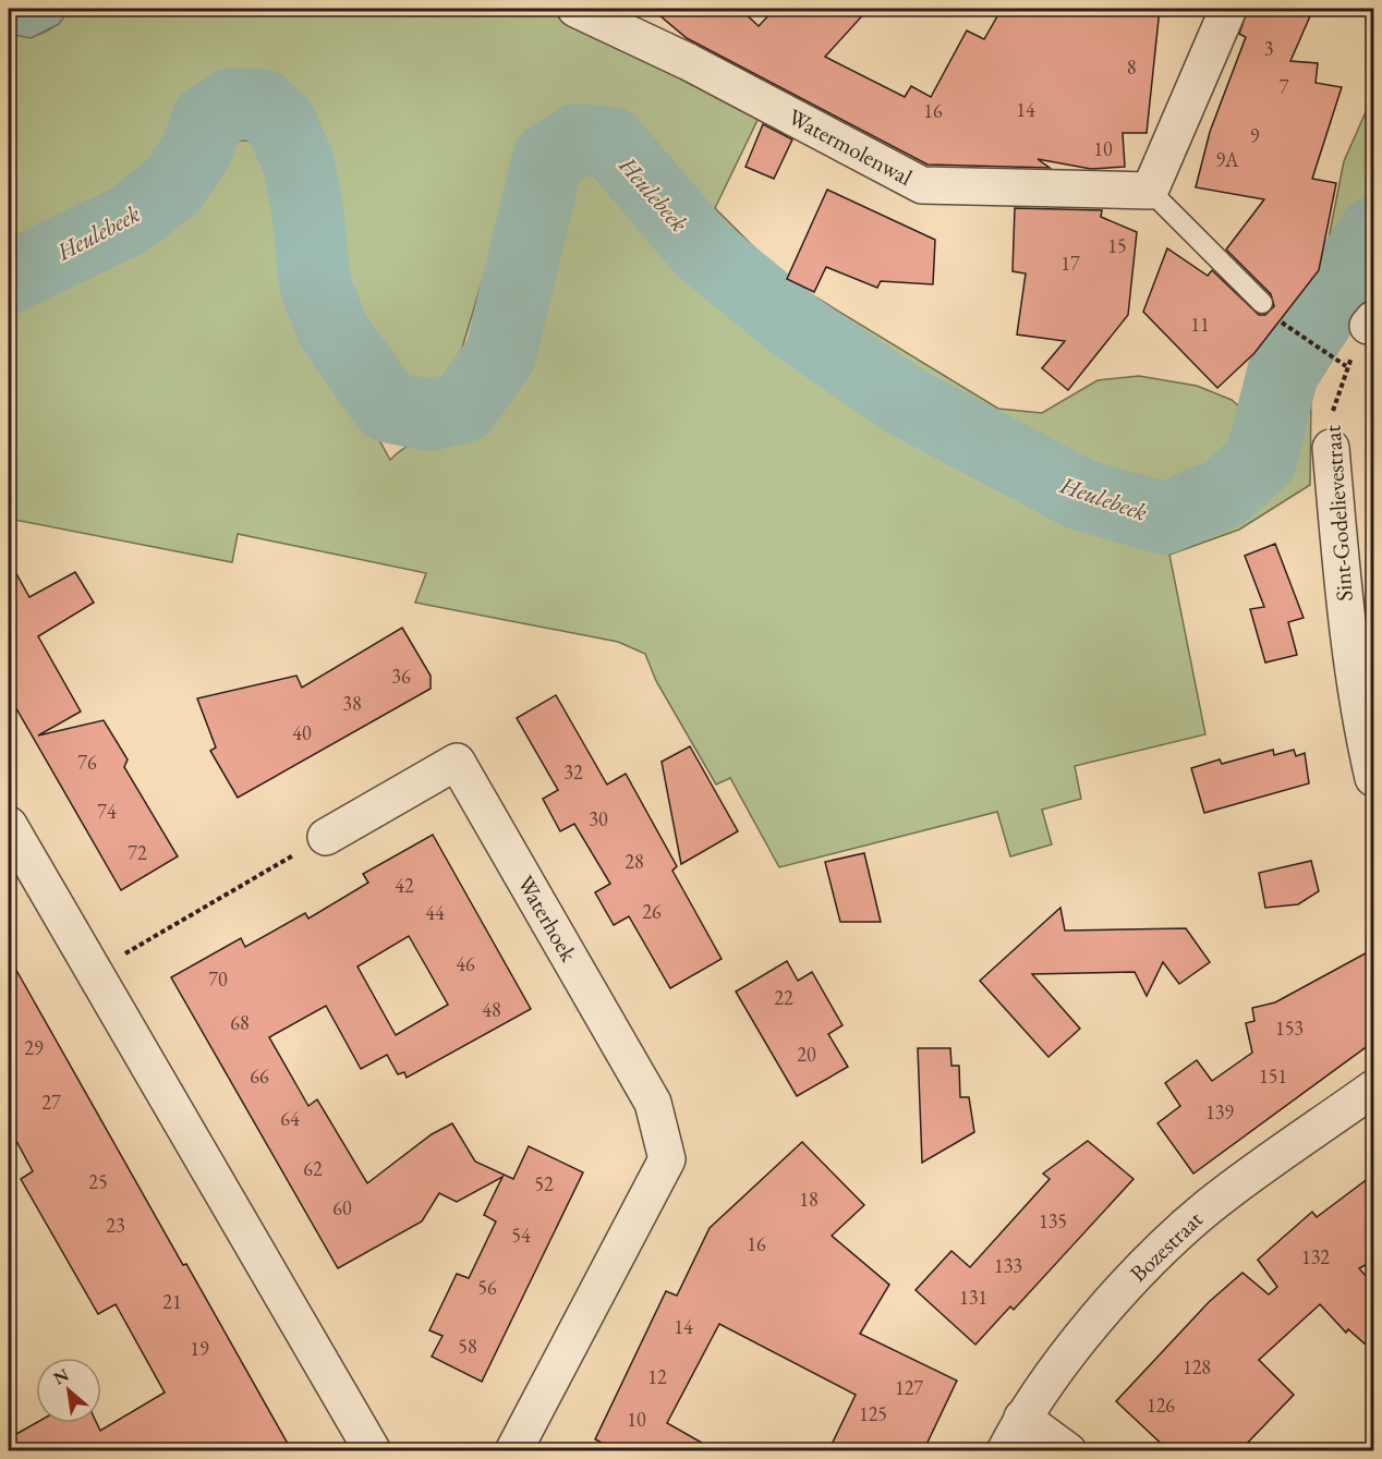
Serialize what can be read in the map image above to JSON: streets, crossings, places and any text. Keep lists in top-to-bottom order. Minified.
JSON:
{"streets":{"street":["Watermolenwal","Sint-Godelievestraat","Waterhoek","Bozestraat"]},"water":["Heulebeek"],"house_numbers":["3","8","7","14","16","9","10","9A","15","17","11","36","38","40","76","32","74","30","72","28","42","26","44","46","70","22","48","68","153","29","20","66","151","27","139","64","62","25","52","18","60","135","23","54","16","132","133","56","131","21","14","58","19","128","12","127","126","125","10"],"north":"top left"}
